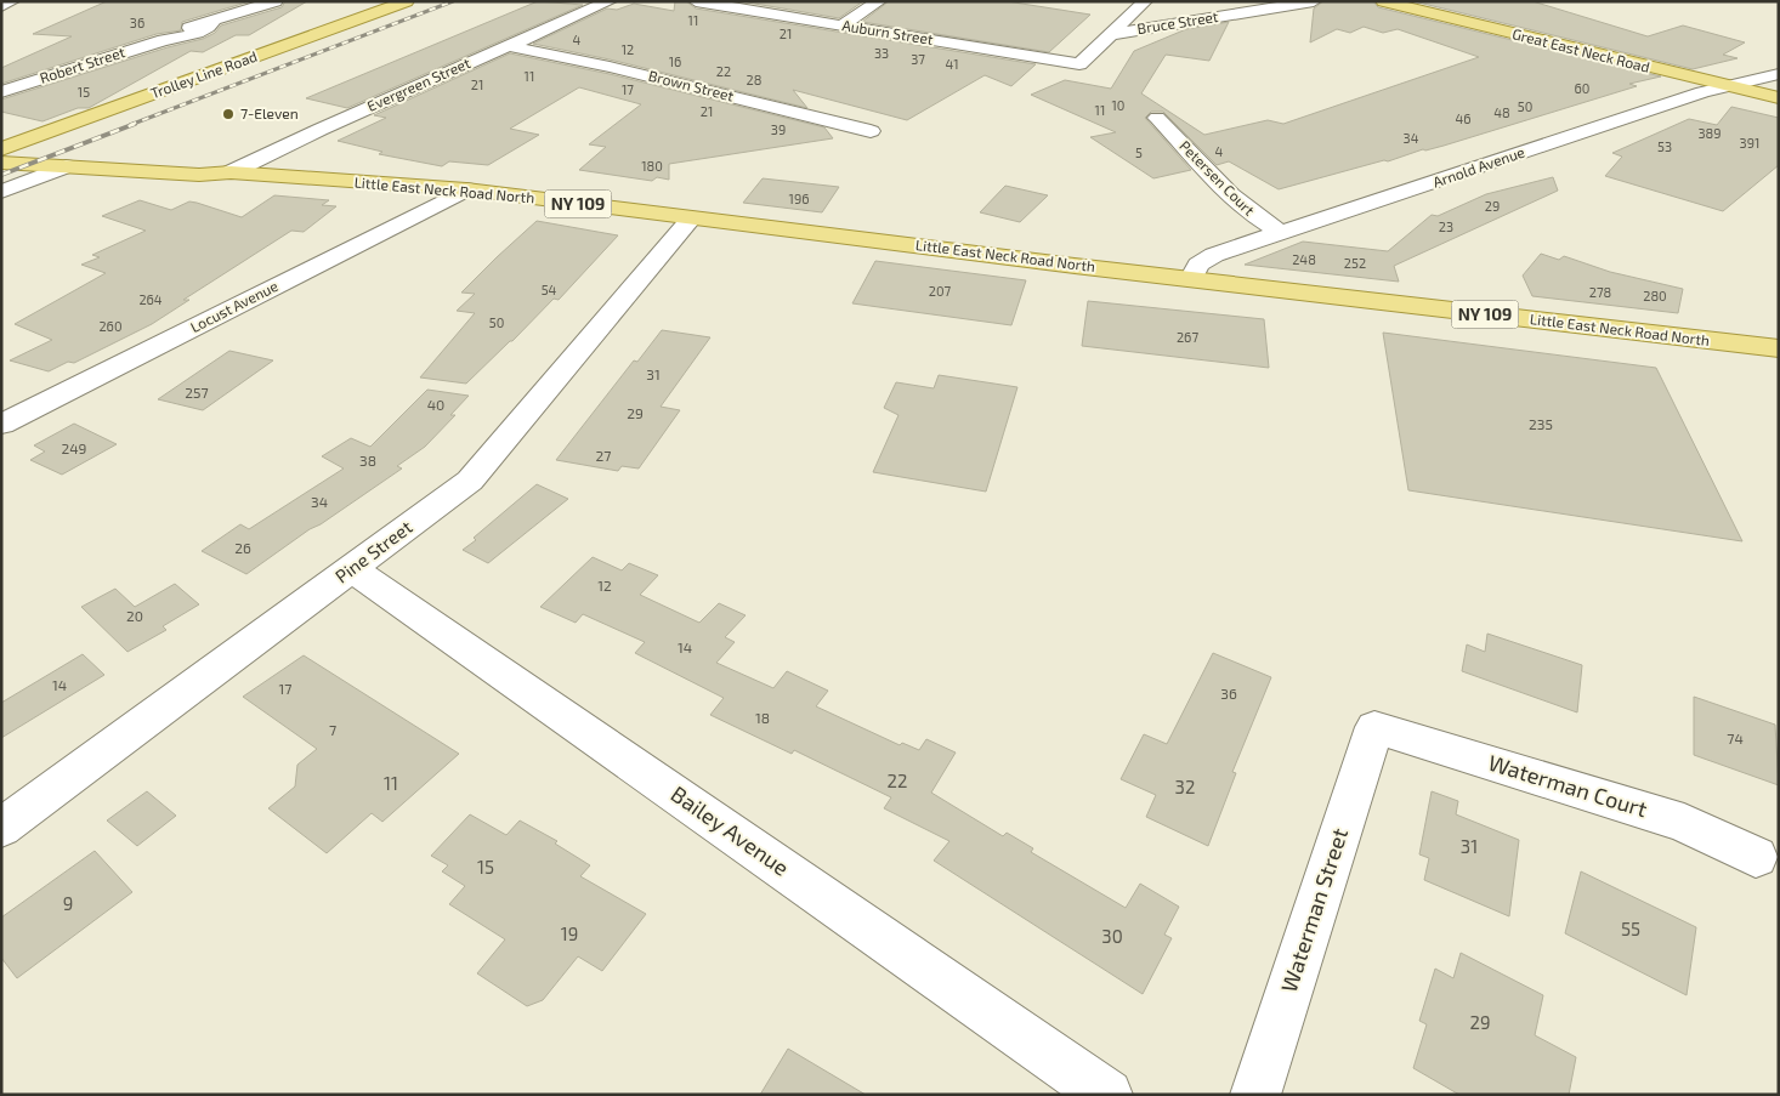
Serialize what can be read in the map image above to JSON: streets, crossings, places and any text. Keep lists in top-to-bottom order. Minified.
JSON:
{"streets":{"main road":["Great East Neck Road","Trolley Line Road","Little East Neck Road North","NY 109"],"street":["Bruce Street","Auburn Street","Robert Street","Evergreen Street","Brown Street","Arnold Avenue","Petersen Court","Locust Avenue","Pine Street","Waterman Court","Bailey Avenue","Waterman Street"]},"crossings":[["Bruce Street","Auburn Street"],["Great East Neck Road","Arnold Avenue"],["Evergreen Street","Brown Street"],["Evergreen Street","Little East Neck Road North"],["Arnold Avenue","Petersen Court"],["Arnold Avenue","Little East Neck Road North"],["Little East Neck Road North","Locust Avenue"],["Little East Neck Road North","Pine Street"],["Pine Street","Bailey Avenue"],["Waterman Court","Waterman Street"]],"places":["7-Eleven"],"house_numbers":["11","36","21","4","12","33","37","16","41","22","11","28","21","60","17","15","10","50","11","21","48","46","39","389","34","391","53","4","5","180","196","29","23","248","252","54","207","278","280","264","50","260","267","31","257","40","29","235","249","27","38","34","26","12","20","14","14","17","36","18","7","74","22","11","32","31","15","9","55","19","30","29"]}
